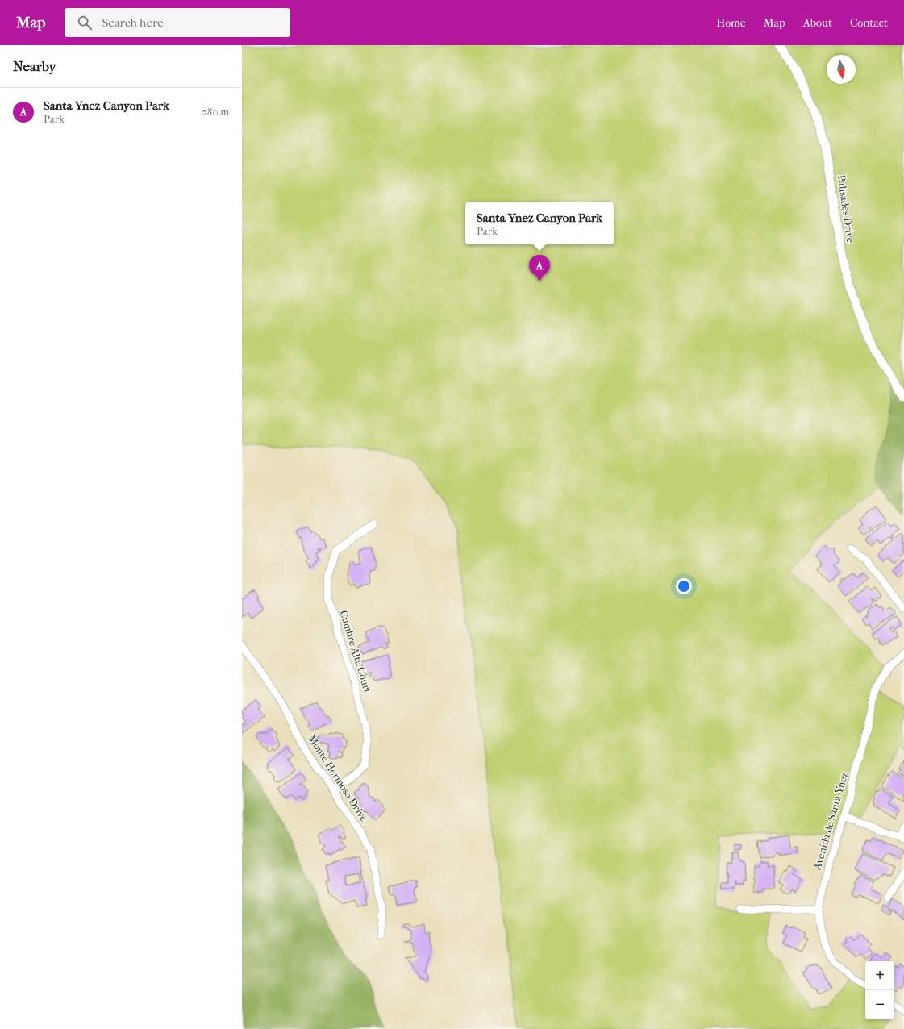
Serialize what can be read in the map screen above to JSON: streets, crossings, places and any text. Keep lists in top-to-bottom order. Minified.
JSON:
{"streets":{"street":["Palisades Drive","Cumbre Alta Court","Monte Hermoso Drive","Avenida de Santa Ynez"]},"crossings":[["Cumbre Alta Court","Monte Hermoso Drive"]],"north":"bottom","page":{"header":"Map","search":"Search here","nav":["Home","Map","About","Contact"],"heading":"Nearby","list":[{"mark":"A","name":"Santa Ynez Canyon Park","note":"Park","value":"280 m"}],"popup":["Santa Ynez Canyon Park","Park"],"pins":"A","map_buttons":["+","−"]}}
